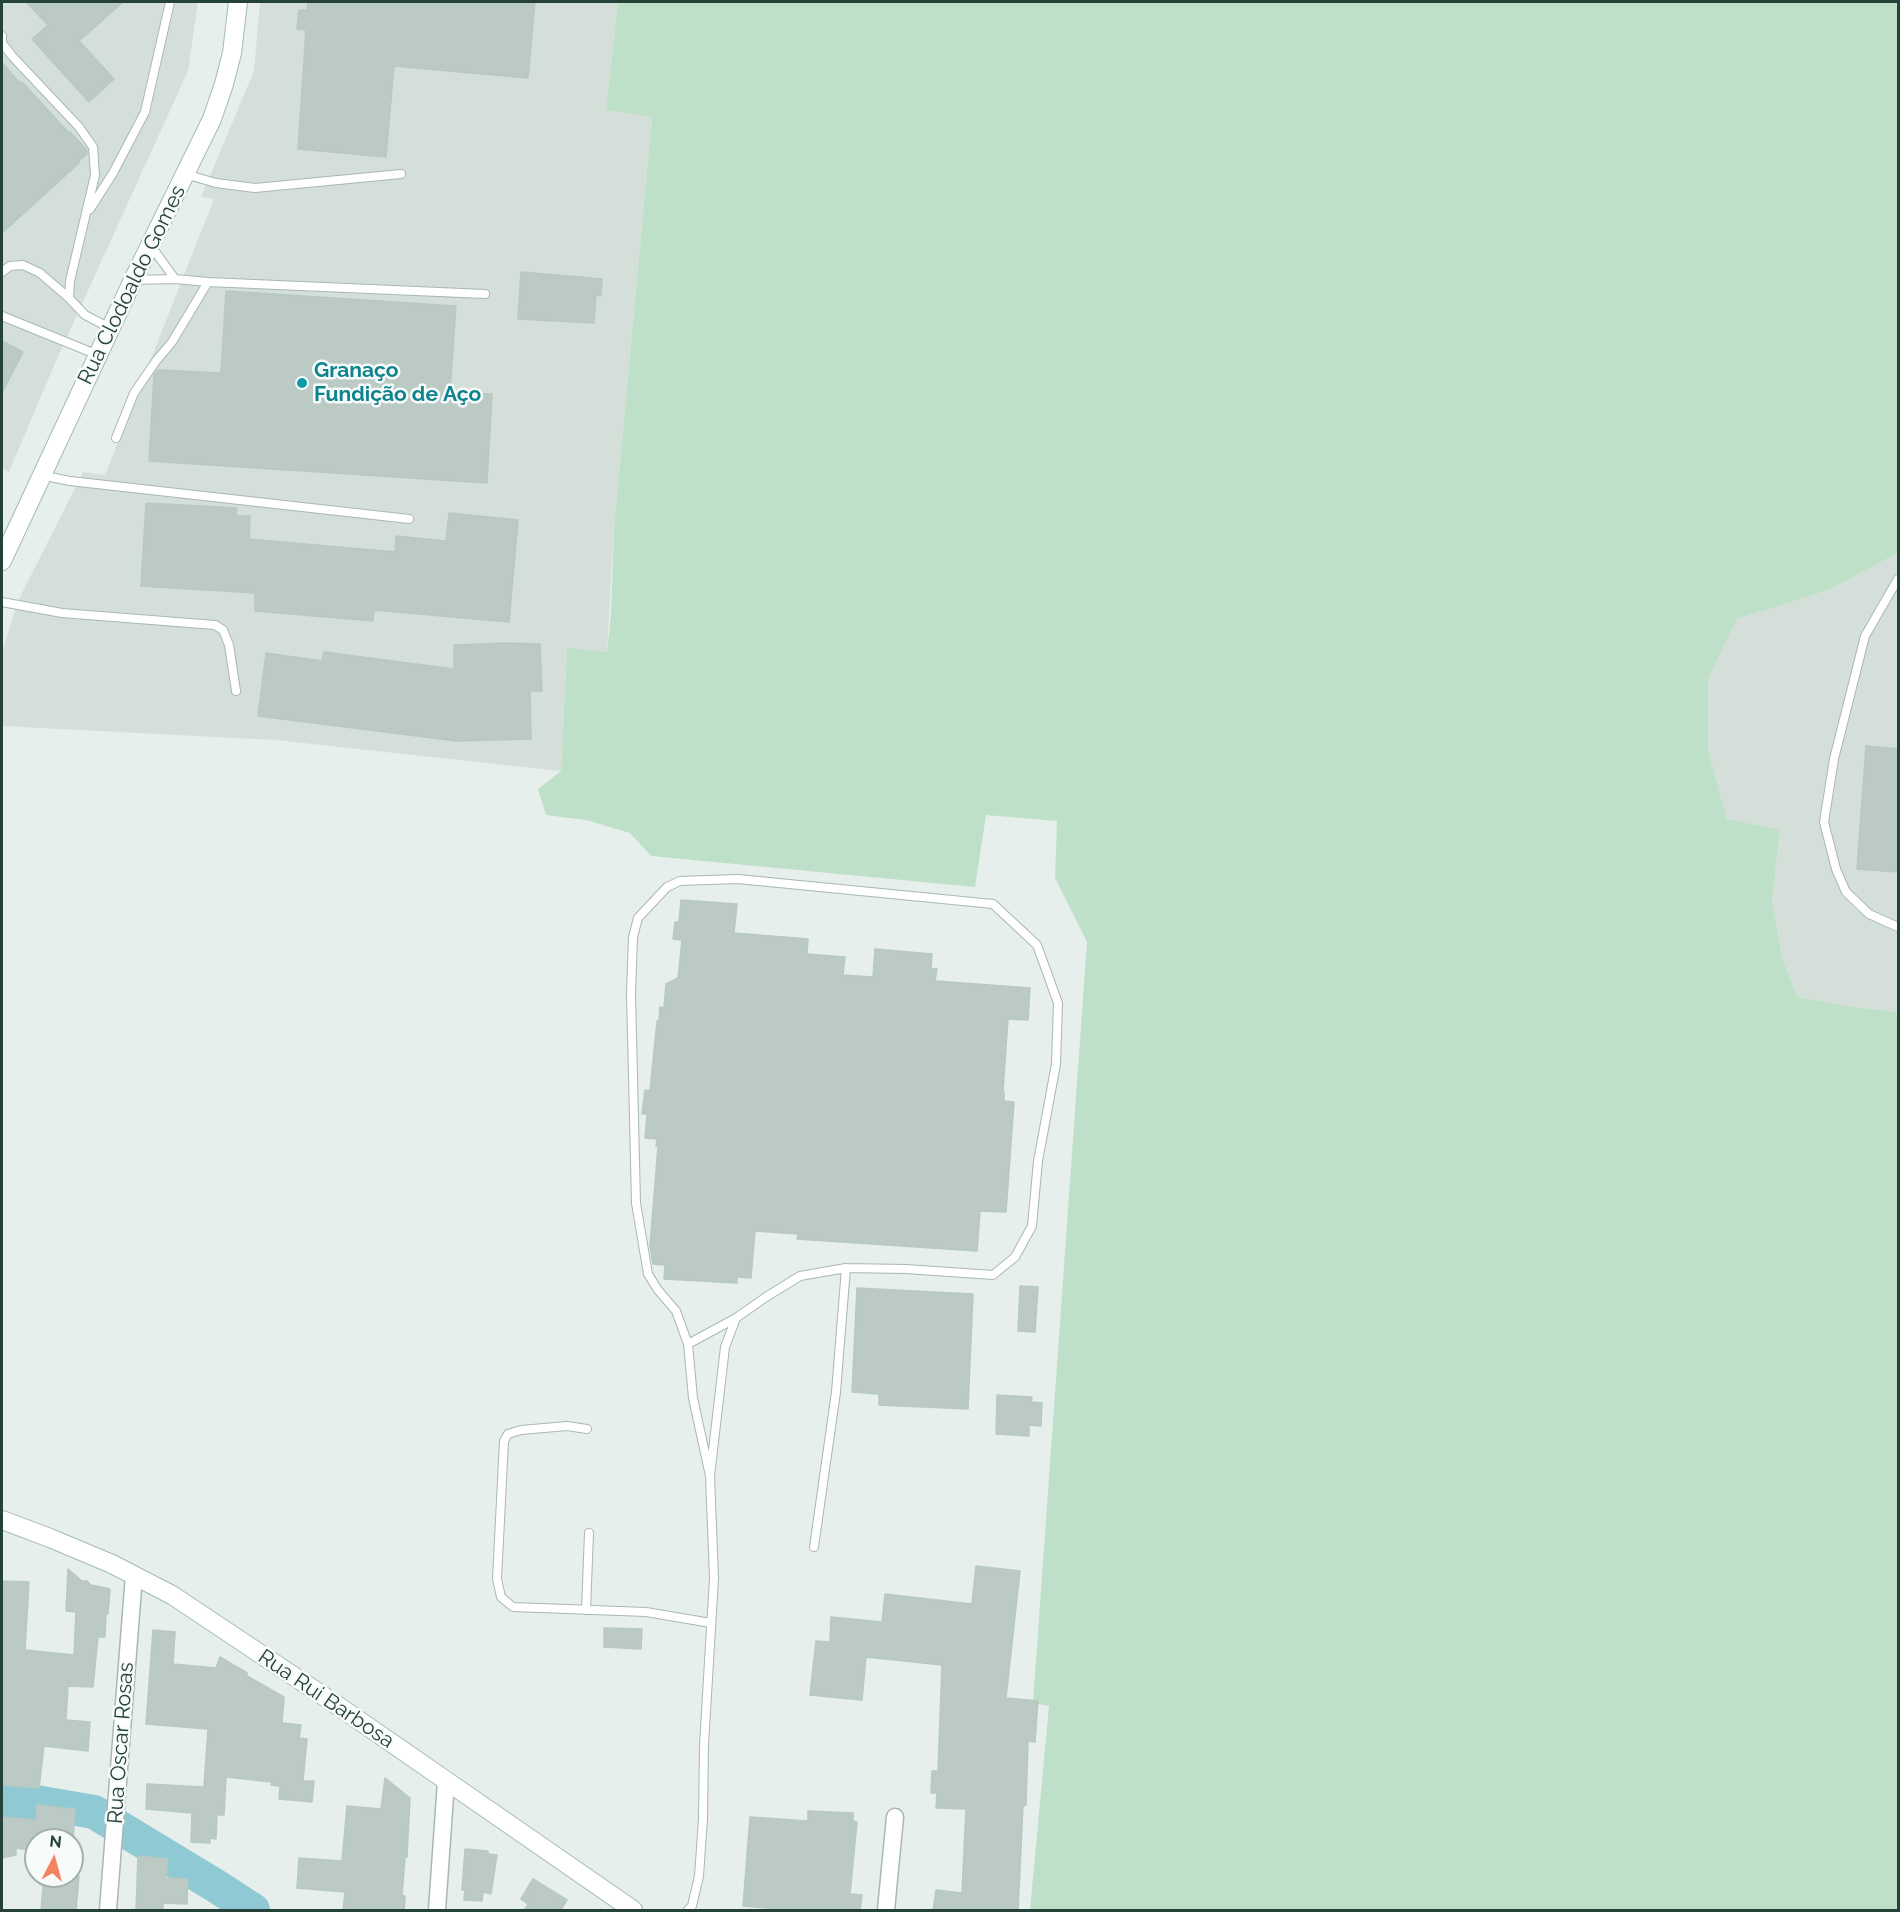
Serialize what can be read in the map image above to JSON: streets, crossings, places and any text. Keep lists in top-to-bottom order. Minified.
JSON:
{"streets":{"main road":["Rua Clodoaldo Gomes","Rua Rui Barbosa"],"street":["Rua Oscar Rosas"]},"crossings":[["Rua Rui Barbosa","Rua Oscar Rosas"]],"places":["Granaço Fundição de Aço"],"north":"top"}
